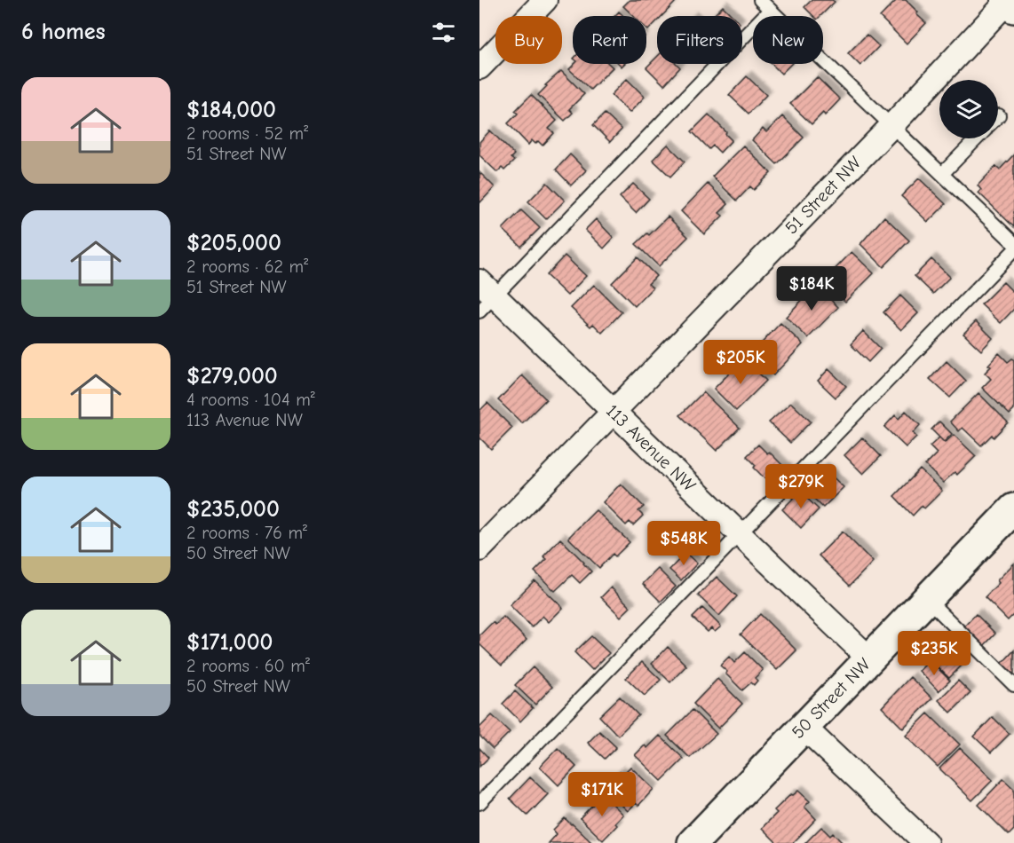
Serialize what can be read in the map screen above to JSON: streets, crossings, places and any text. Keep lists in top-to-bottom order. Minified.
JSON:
{"streets":{"main road":["50 Street NW"],"street":["51 Street NW","113 Avenue NW"]},"crossings":[["51 Street NW","113 Avenue NW"],["113 Avenue NW","50 Street NW"]],"page":{"heading":"6 homes","chip":["Buy","Rent","Filters","New"],"list":[{"name":"$184,000","note":"2 rooms · 52 m² · 51 Street NW"},{"name":"$205,000","note":"2 rooms · 62 m² · 51 Street NW"},{"name":"$279,000","note":"4 rooms · 104 m² · 113 Avenue NW"},{"name":"$235,000","note":"2 rooms · 76 m² · 50 Street NW"},{"name":"$171,000","note":"2 rooms · 60 m² · 50 Street NW"}],"price":["$184K","$205K","$279K","$548K","$235K","$171K"]}}
